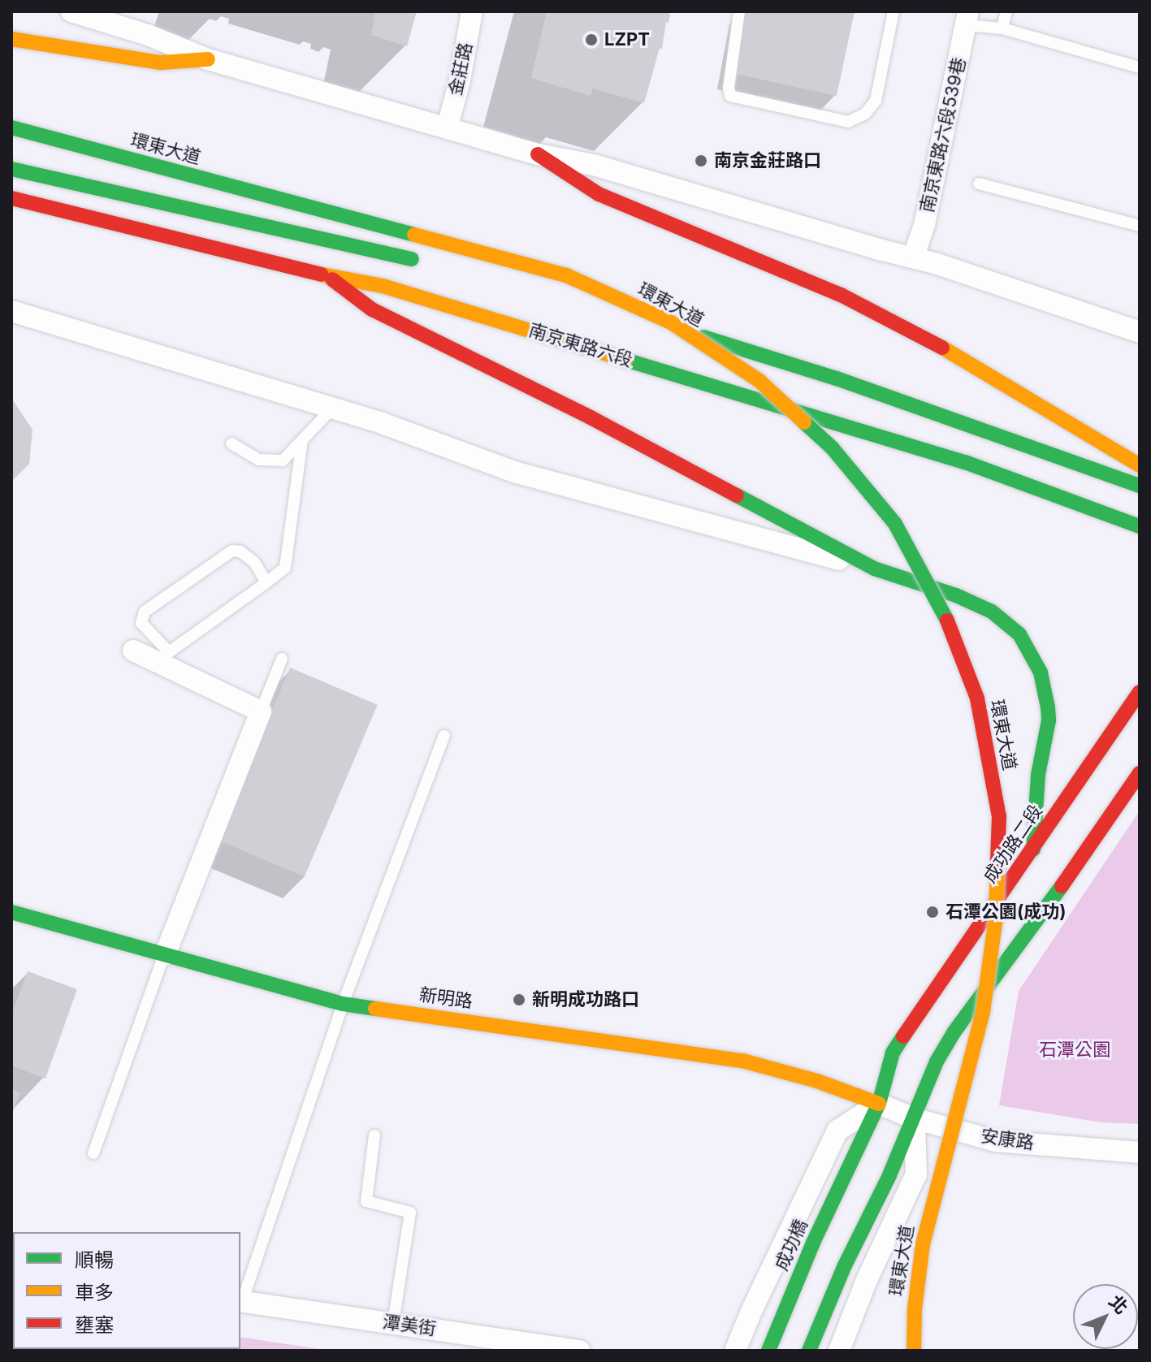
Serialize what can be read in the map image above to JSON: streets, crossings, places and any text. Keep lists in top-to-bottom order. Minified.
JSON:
{"streets":{"main road":["環東大道","南京東路六段","成功路二段","新明路","成功橋"],"street":["金莊路","南京東路六段539巷","安康路","潭美街"]},"crossings":[["成功路二段","新明路"],["成功路二段","安康路"],["成功路二段","成功橋"],["新明路","安康路"]],"parks":["石潭公園"],"places":["LZPT","南京金莊路口","石潭公園(成功)","新明成功路口"],"legend":["順暢","車多","壅塞"],"north":"top right"}
